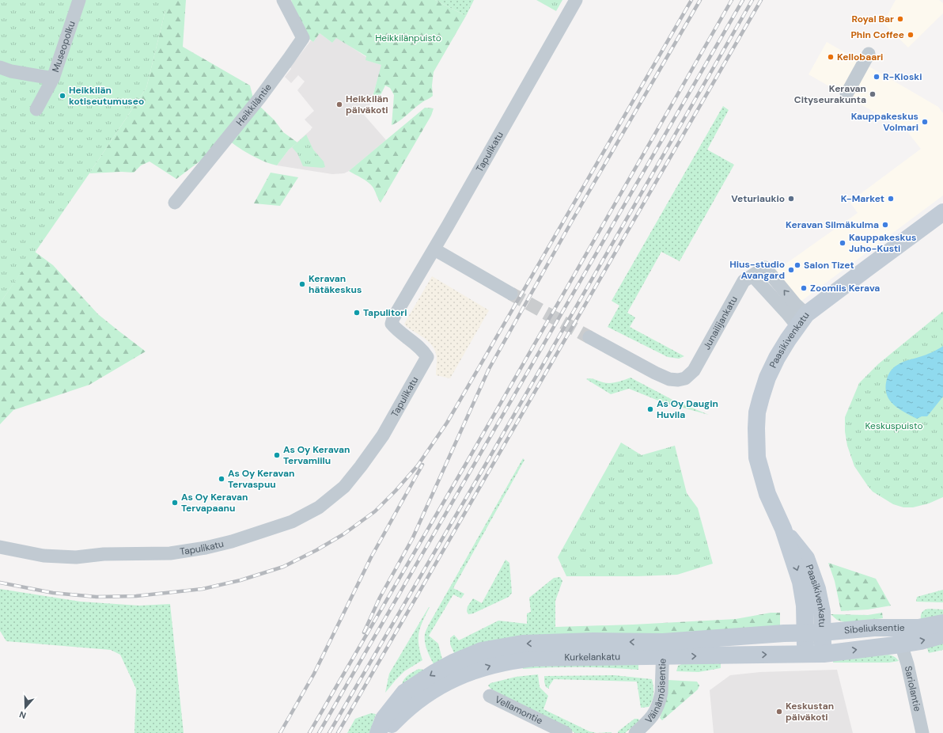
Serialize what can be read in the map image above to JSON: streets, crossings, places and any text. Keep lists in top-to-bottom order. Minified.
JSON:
{"streets":{"street":["Museopolku","Heikkiläntie","Tapulikatu","Junailijankatu","Paasikivenkatu","Sibeliuksentie","Kurkelankatu","Sariolantie","Väinämöisentie","Vellamontie"]},"crossings":[["Junailijankatu","Paasikivenkatu"],["Paasikivenkatu","Sibeliuksentie"],["Paasikivenkatu","Kurkelankatu"],["Sibeliuksentie","Kurkelankatu"],["Sibeliuksentie","Sariolantie"],["Kurkelankatu","Väinämöisentie"]],"parks":["Heikkilänpuisto","Keskuspuisto"],"places":["Royal Bar","Phin Coffee","Kellobaari","R-Kioski","Keravan Cityseurakunta","Heikkilän kotiseutumuseo","Heikkilän päiväkoti","Kauppakeskus Volmari","Veturiaukio","K-Market","Keravan Silmäkulma","Kauppakeskus Juho-Kusti","Salon Tizet","Hius-studio Avangard","Keravan hätäkeskus","Zoomiis Kerava","Tapulitori","As Oy Daugin Huvila","As Oy Keravan Tervamiilu","As Oy Keravan Tervaspuu","As Oy Keravan Tervapaanu","Keskustan päiväkoti"],"north":"bottom"}
